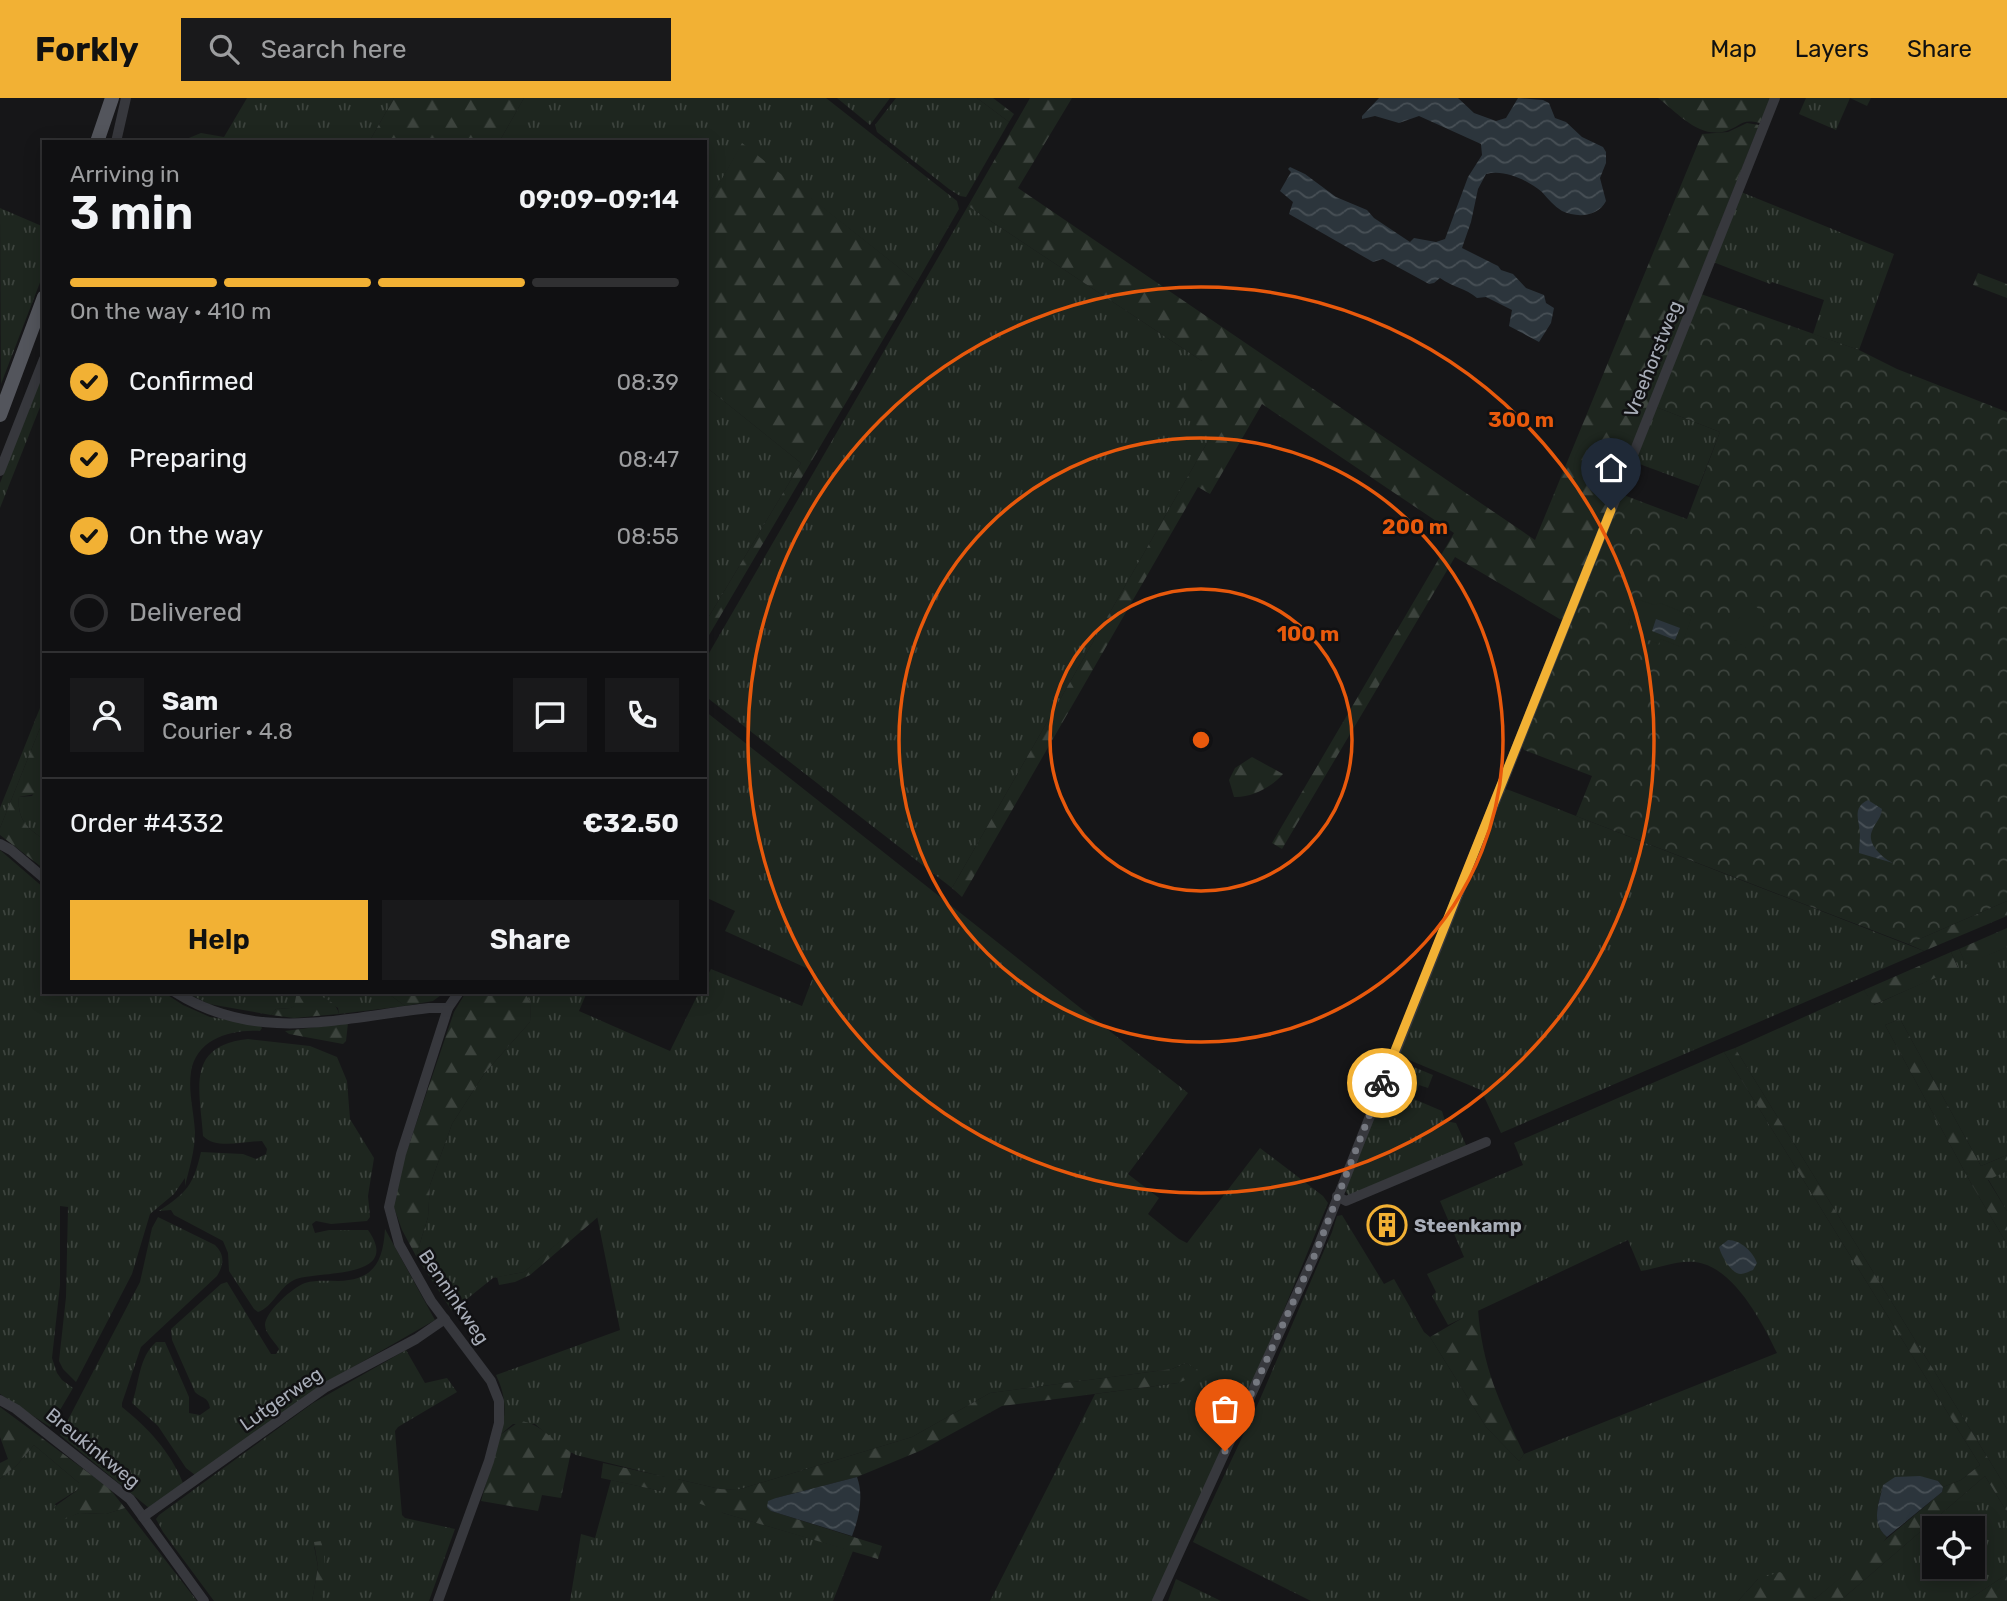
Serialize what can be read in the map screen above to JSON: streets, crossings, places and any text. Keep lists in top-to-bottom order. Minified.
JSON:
{"streets":{"street":["Vreehorstweg","Benninkweg","Lutgerweg","Breukinkweg"]},"crossings":[["Benninkweg","Lutgerweg"],["Lutgerweg","Breukinkweg"]],"places":{"building":["Steenkamp"]},"page":{"header":"Forkly","search":"Search here","nav":["Map","Layers","Share"],"heading":["3 min","Arriving in","09:09–09:14"],"panel":["Sam","Courier · 4.8","Order #4332","€32.50"],"bar":"On the way · 410 m","list":[["Confirmed","08:39"],["Preparing","08:47"],["On the way","08:55"],"Delivered"],"buttons":["Help","Share"]},"rings":["300 m","200 m","100 m"]}
